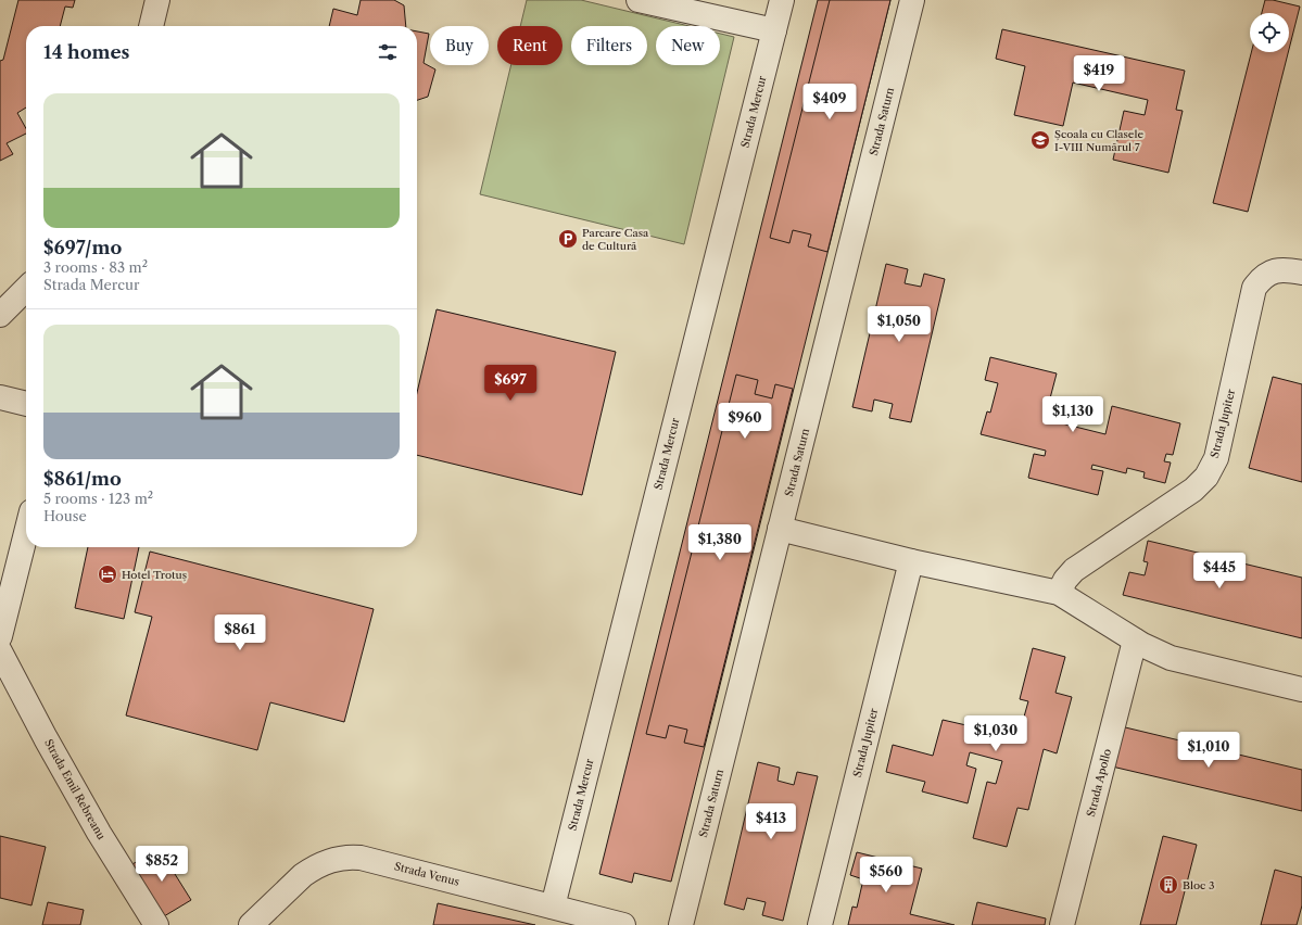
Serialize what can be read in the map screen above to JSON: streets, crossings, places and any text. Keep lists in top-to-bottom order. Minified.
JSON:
{"streets":{"street":["Strada Mercur","Strada Saturn","Strada Jupiter","Strada Apollo","Strada Emil Rebreanu","Strada Venus"]},"crossings":[["Strada Mercur","Strada Venus"]],"places":{"school or university":["Școala cu Clasele I-VIII Numărul 7"],"parking":["Parcare Casa de Cultură"],"hotel":["Hotel Trotuș"],"building":["Bloc 3"]},"page":{"chip":["Buy","Rent","Filters","New"],"heading":"14 homes","price":["$419","$409","$1,050","$697","$1,130","$960","$1,380","$445","$861","$1,030","$1,010","$413","$852","$560"],"list":[{"name":"$697/mo","note":"3 rooms · 83 m² · Strada Mercur"},{"name":"$861/mo","note":"5 rooms · 123 m² · House"}]}}
